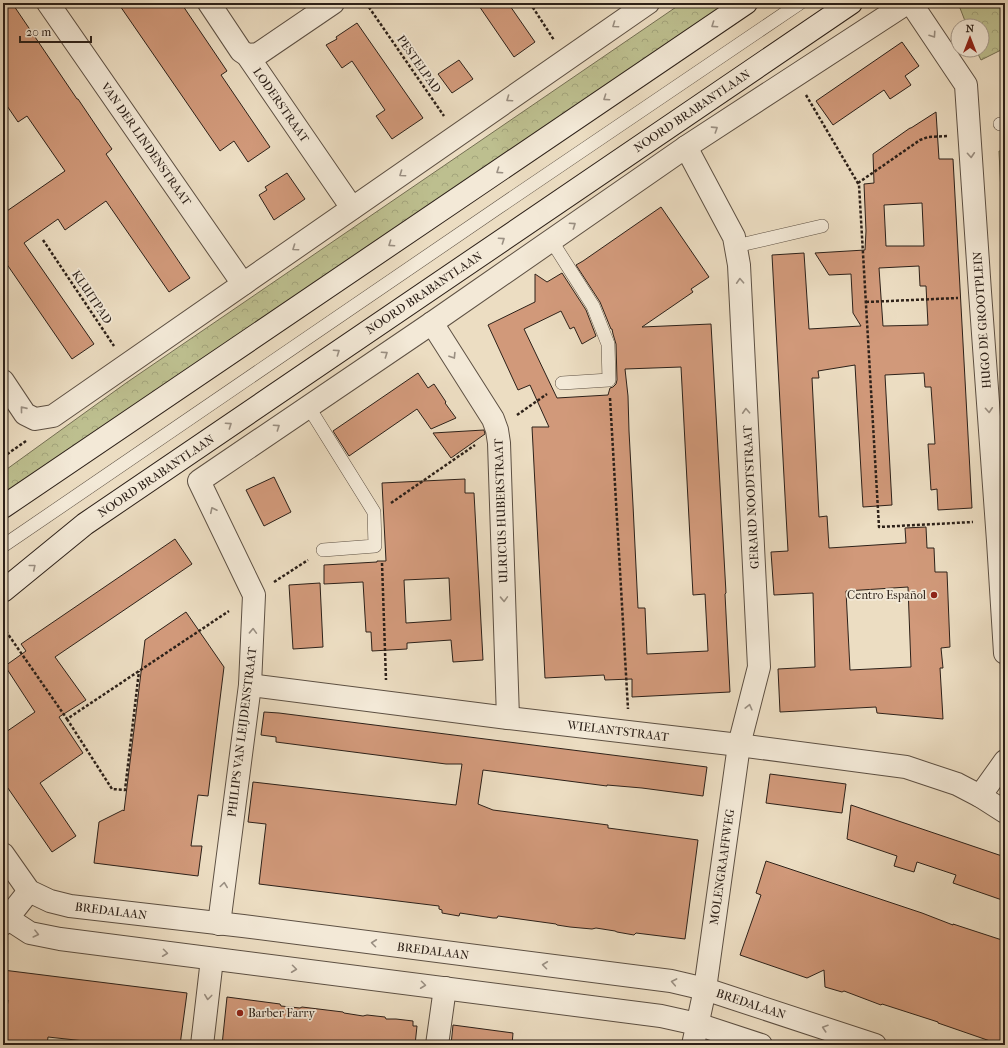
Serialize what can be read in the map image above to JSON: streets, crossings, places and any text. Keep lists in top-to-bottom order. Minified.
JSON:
{"streets":{"street":["LODERSTRAAT","NOORD BRABANTLAAN","VAN DER LINDENSTRAAT","HUGO DE GROOTPLEIN","GERARD NOODTSTRAAT","ULRICUS HUBERSTRAAT","WIELANTSTRAAT","PHILIPS VAN LEIJDENSTRAAT","MOLENGRAAFFWEG","BREDALAAN"],"path":["PESTELPAD","KLUITPAD"]},"crossings":[["GERARD NOODTSTRAAT","WIELANTSTRAAT"],["GERARD NOODTSTRAAT","MOLENGRAAFFWEG"],["ULRICUS HUBERSTRAAT","WIELANTSTRAAT"],["WIELANTSTRAAT","PHILIPS VAN LEIJDENSTRAAT"],["WIELANTSTRAAT","MOLENGRAAFFWEG"],["PHILIPS VAN LEIJDENSTRAAT","BREDALAAN"],["MOLENGRAAFFWEG","BREDALAAN"]],"one_way":["HUGO DE GROOTPLEIN","GERARD NOODTSTRAAT","ULRICUS HUBERSTRAAT","PHILIPS VAN LEIJDENSTRAAT"],"places":["Centro Español","Barber Farry"],"scale_bar":"20 m","north":"top"}
